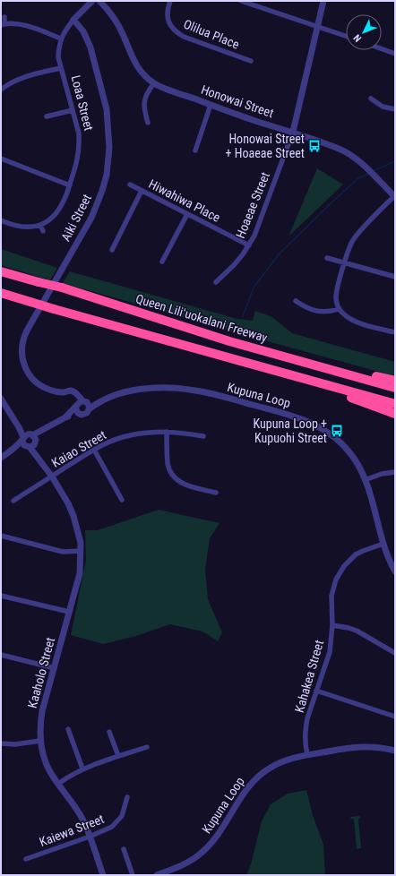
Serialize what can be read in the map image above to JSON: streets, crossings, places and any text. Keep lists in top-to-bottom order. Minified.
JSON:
{"streets":{"highway":["Queen Liliʻuokalani Freeway"],"street":["Olilua Place","Honowai Street","Loaa Street","Hiwahiwa Place","Hoaeae Street","Aiki Street","Kupuna Loop","Kaiao Street","Kaaholo Street","Kahakea Street","Kaiewa Street"]},"crossings":[["Honowai Street","Hoaeae Street"],["Loaa Street","Aiki Street"],["Hiwahiwa Place","Hoaeae Street"],["Aiki Street","Kupuna Loop"],["Kupuna Loop","Kaaholo Street"],["Kupuna Loop","Kahakea Street"],["Kaiao Street","Kaaholo Street"],["Kaaholo Street","Kaiewa Street"]],"places":{"bus stop":["Honowai Street + Hoaeae Street","Kupuna Loop + Kupuohi Street"]},"north":"bottom left"}
